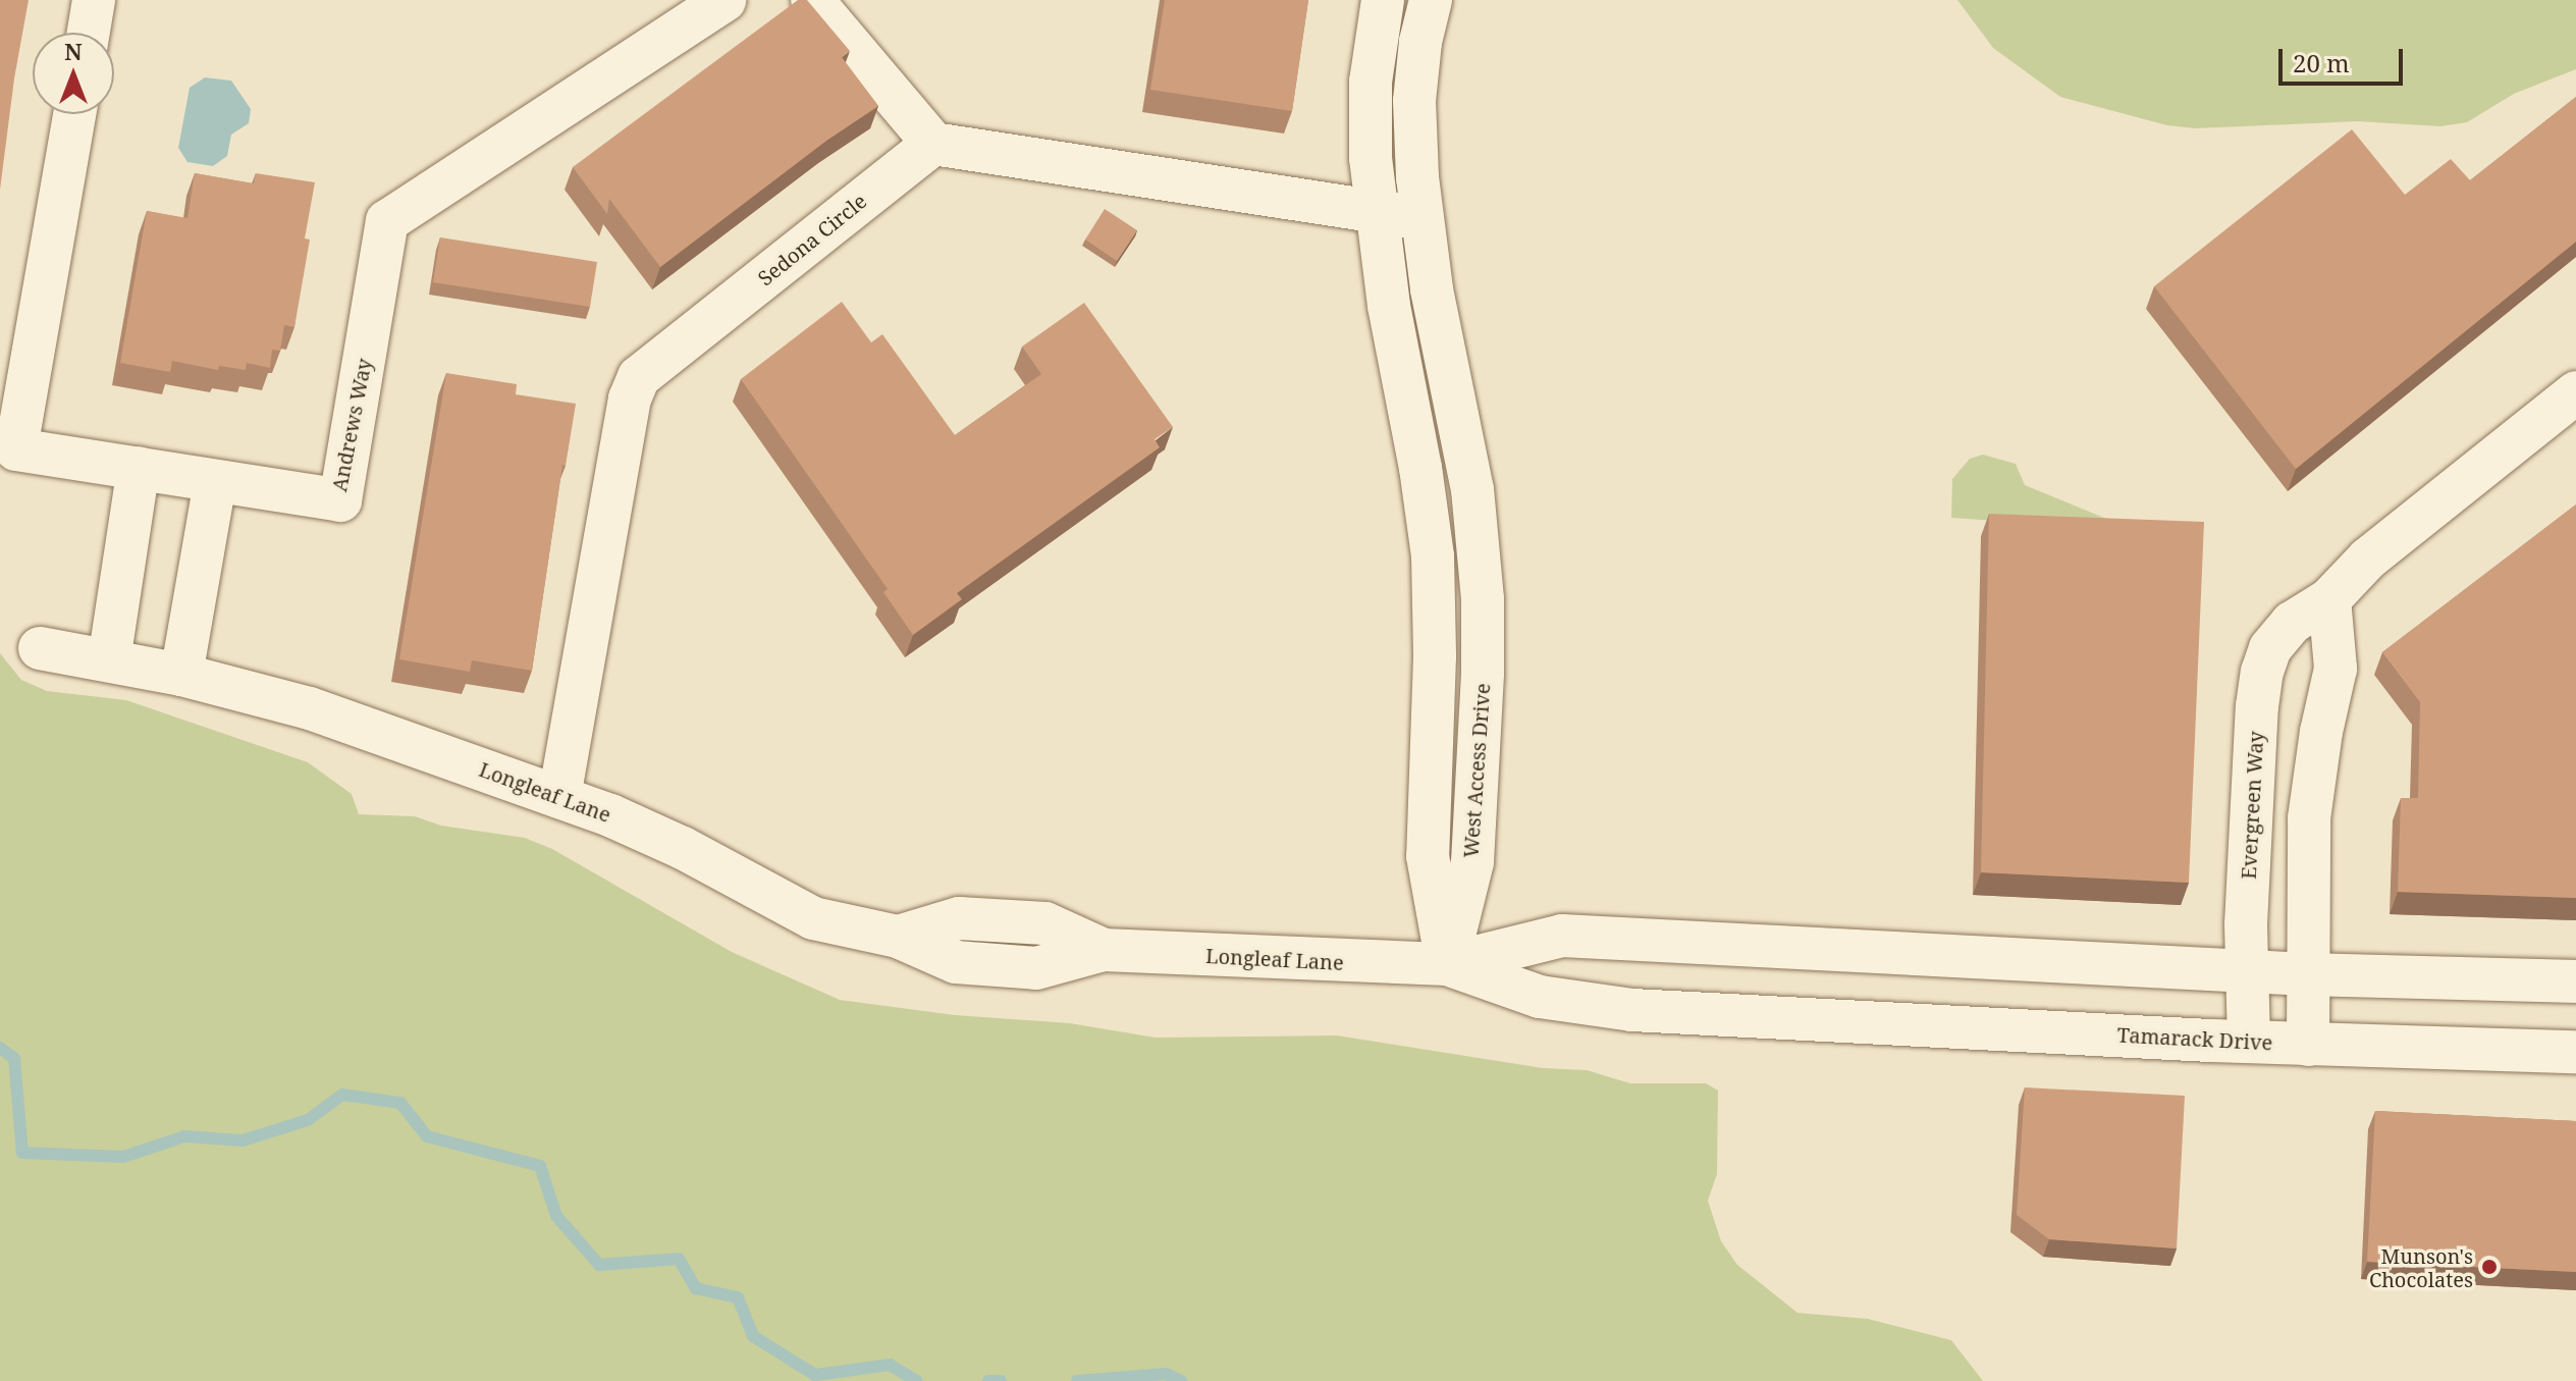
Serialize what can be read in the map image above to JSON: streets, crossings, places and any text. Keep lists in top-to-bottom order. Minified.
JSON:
{"streets":{"street":["Sedona Circle","Andrews Way","West Access Drive","Longleaf Lane","Evergreen Way","Tamarack Drive"]},"crossings":[["Sedona Circle","Longleaf Lane"],["West Access Drive","Longleaf Lane"],["West Access Drive","Tamarack Drive"],["Longleaf Lane","Tamarack Drive"],["Evergreen Way","Tamarack Drive"]],"places":["Munson's Chocolates"],"scale_bar":"20 m","north":"top"}
